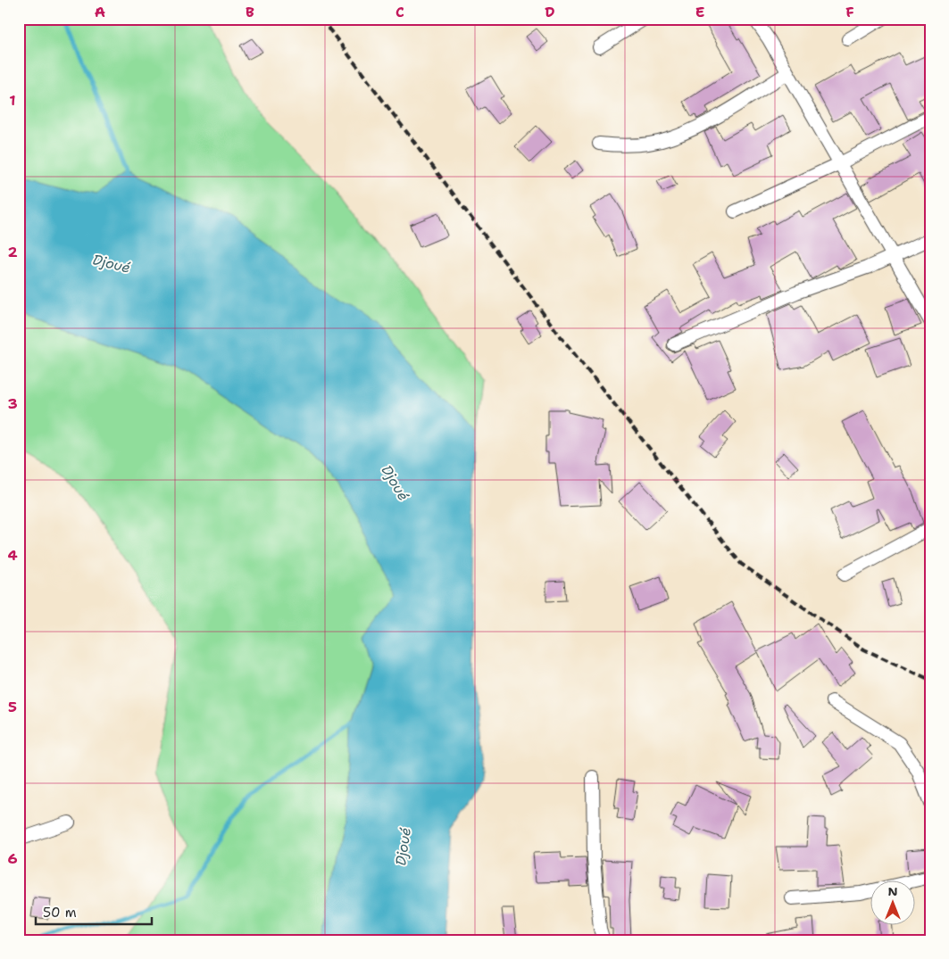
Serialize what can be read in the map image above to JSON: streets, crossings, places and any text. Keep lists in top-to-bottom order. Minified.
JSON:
{"water":["Djoué"],"scale_bar":"50 m","north":"top","grid":{"columns":["A","B","C","D","E","F"],"rows":["1","2","3","4","5","6"]}}
